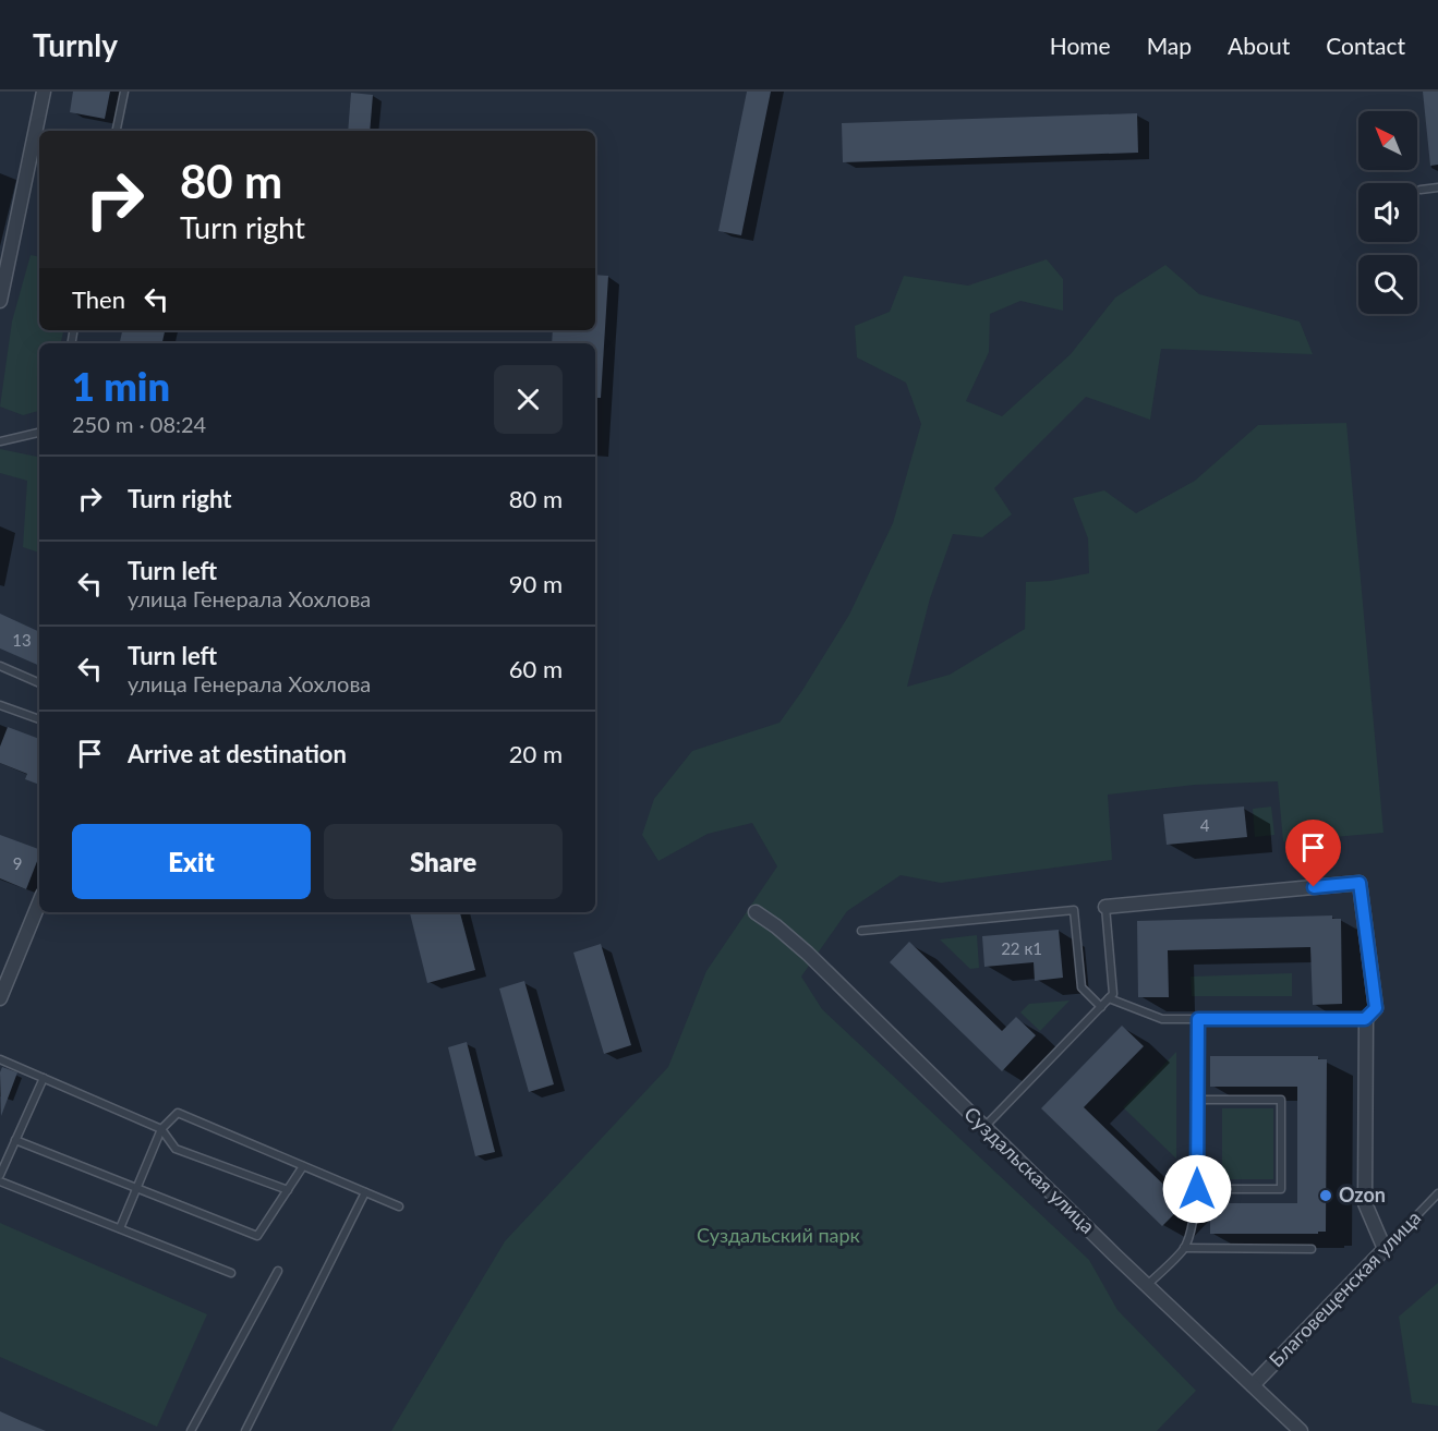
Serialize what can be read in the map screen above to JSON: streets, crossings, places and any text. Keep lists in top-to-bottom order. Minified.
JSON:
{"streets":{"street":["Суздальская улица","Благовещенская улица"]},"crossings":[["Суздальская улица","Благовещенская улица"]],"parks":["Суздальский парк"],"places":["Ozon"],"house_numbers":["13","4","9","22 к1"],"north":"top left","page":{"header":"Turnly","nav":["Home","Map","About","Contact"],"turn":["80 m","Turn right"],"then":"Then","heading":["1 min","250 m · 08:24"],"list":[{"name":"Turn right","value":"80 m"},{"name":"Turn left","note":"улица Генерала Хохлова","value":"90 m"},{"name":"Turn left","note":"улица Генерала Хохлова","value":"60 m"},{"name":"Arrive at destination","value":"20 m"}],"buttons":["Exit","Share"]}}
